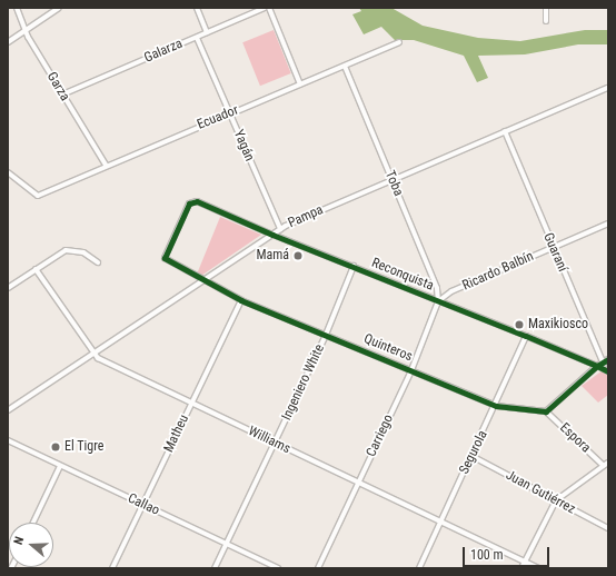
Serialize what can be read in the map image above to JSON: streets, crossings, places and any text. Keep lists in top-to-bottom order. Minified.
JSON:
{"streets":{"street":["Galarza","Garza","Ecuador","Yagán","Toba","Pampa","Guaraní","Ricardo Balbín","Reconquista","Quinteros","Ingeniero White","Matheu","Carriego","Espora","Williams","Segurola","Juan Gutiérrez","Callao"]},"crossings":[["Galarza","Garza"],["Galarza","Yagán"],["Garza","Ecuador"],["Ecuador","Yagán"],["Ecuador","Toba"],["Yagán","Pampa"],["Toba","Pampa"],["Toba","Ricardo Balbín"],["Toba","Reconquista"],["Toba","Carriego"],["Pampa","Guaraní"],["Pampa","Reconquista"],["Pampa","Quinteros"],["Pampa","Williams"],["Guaraní","Ricardo Balbín"],["Guaraní","Reconquista"],["Ricardo Balbín","Reconquista"],["Ricardo Balbín","Carriego"],["Reconquista","Quinteros"],["Reconquista","Ingeniero White"],["Reconquista","Carriego"],["Reconquista","Segurola"],["Quinteros","Ingeniero White"],["Quinteros","Matheu"],["Quinteros","Carriego"],["Quinteros","Espora"],["Quinteros","Segurola"],["Ingeniero White","Williams"],["Ingeniero White","Callao"],["Matheu","Williams"],["Matheu","Callao"],["Carriego","Williams"],["Williams","Segurola"],["Segurola","Juan Gutiérrez"]],"places":["Mamá","Maxikiosco","El Tigre"],"scale_bar":"100 m","north":"left"}
